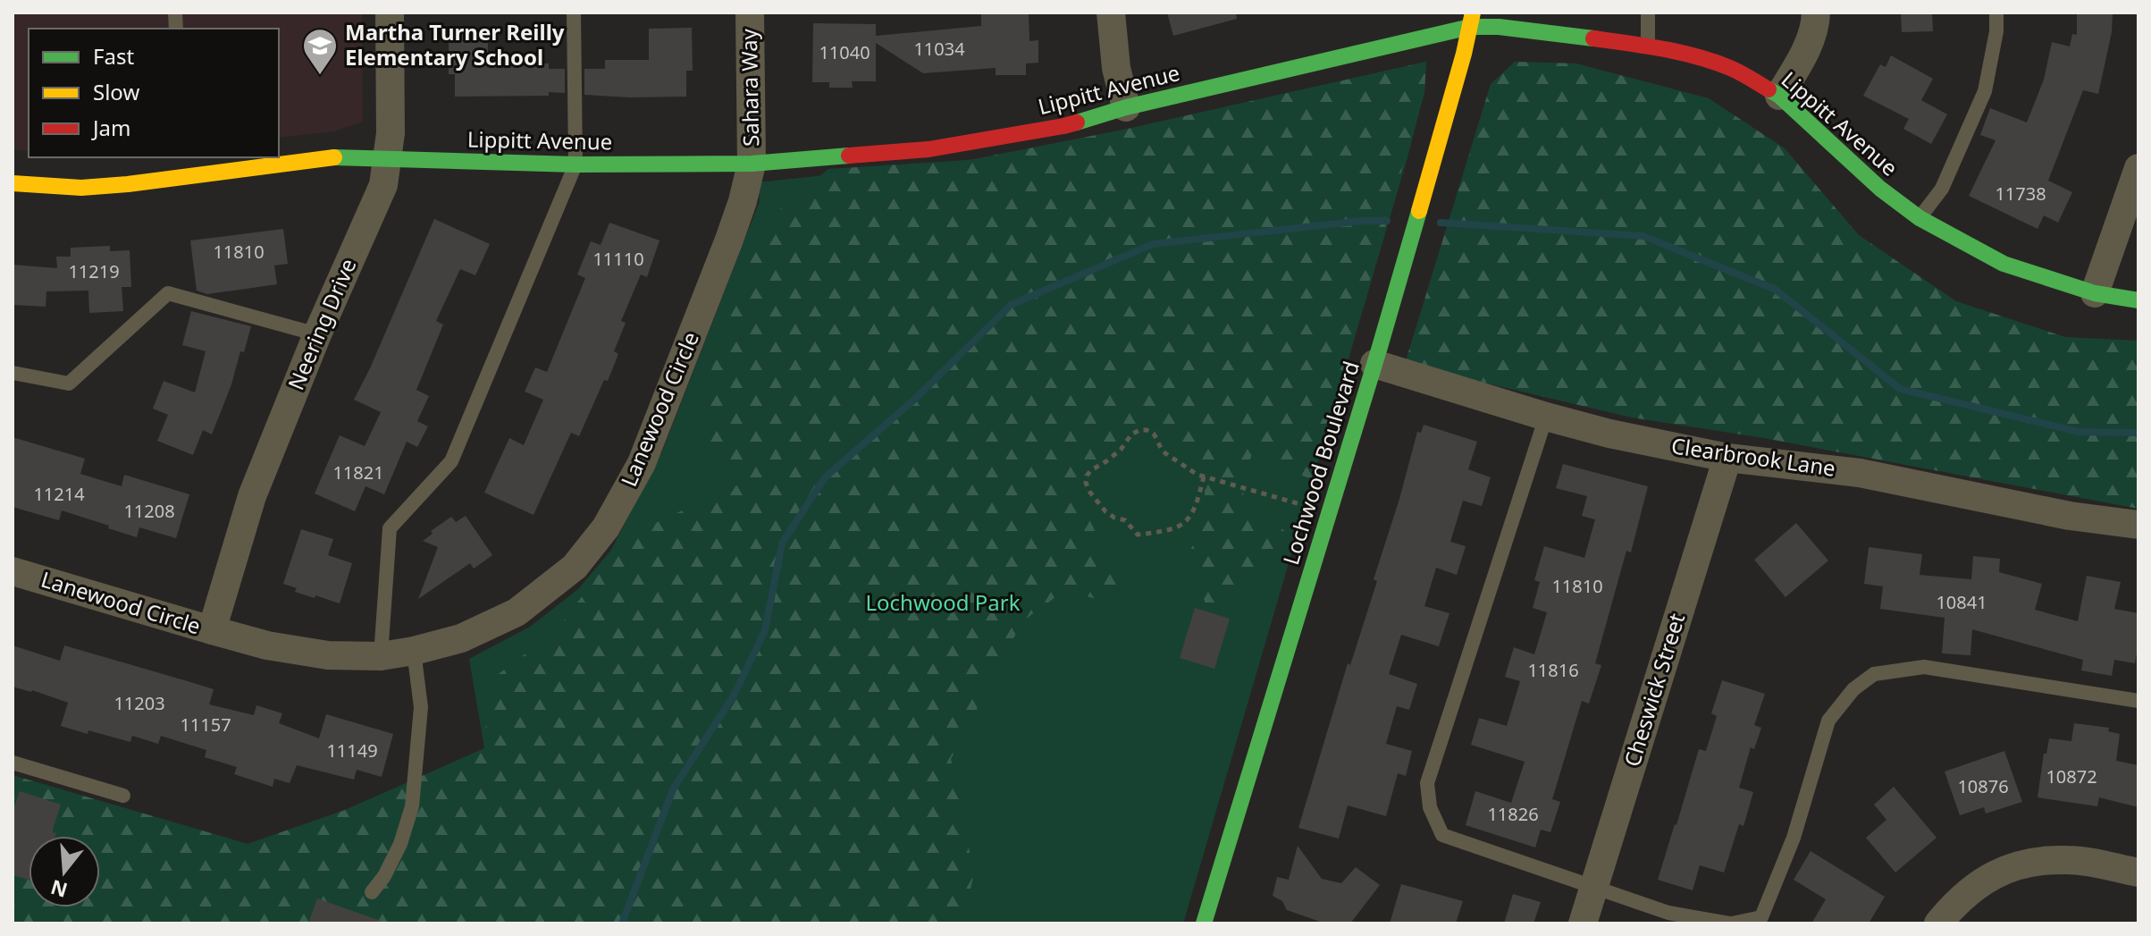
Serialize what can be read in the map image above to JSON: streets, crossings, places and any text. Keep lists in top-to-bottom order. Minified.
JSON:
{"streets":{"street":["Sahara Way","Lippitt Avenue","Neering Drive","Lanewood Circle","Clearbrook Lane","Lochwood Boulevard","Cheswick Street"]},"crossings":[["Sahara Way","Lippitt Avenue"],["Sahara Way","Lanewood Circle"],["Lippitt Avenue","Neering Drive"],["Lippitt Avenue","Lanewood Circle"],["Lippitt Avenue","Lochwood Boulevard"],["Neering Drive","Lanewood Circle"],["Clearbrook Lane","Lochwood Boulevard"],["Clearbrook Lane","Cheswick Street"]],"parks":["Lochwood Park"],"places":{"school or university":["Martha Turner Reilly Elementary School"]},"house_numbers":["11034","11040","11738","11810","11110","11219","11821","11214","11208","11810","10841","11816","11203","11157","11149","10872","10876","11826"],"legend":["Fast","Slow","Jam"],"north":"bottom"}
